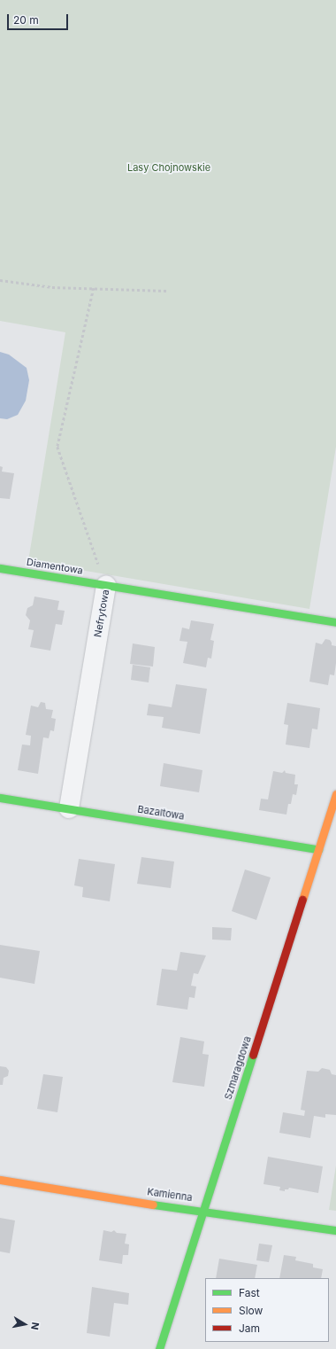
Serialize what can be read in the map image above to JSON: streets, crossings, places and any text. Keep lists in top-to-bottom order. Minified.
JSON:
{"streets":{"street":["Diamentowa","Nefrytowa","Bazaltowa","Szmaragdowa","Kamienna"]},"crossings":[["Diamentowa","Nefrytowa"],["Nefrytowa","Bazaltowa"],["Bazaltowa","Szmaragdowa"],["Szmaragdowa","Kamienna"]],"parks":["Lasy Chojnowskie"],"legend":["Fast","Slow","Jam"],"scale_bar":"20 m","north":"right"}
